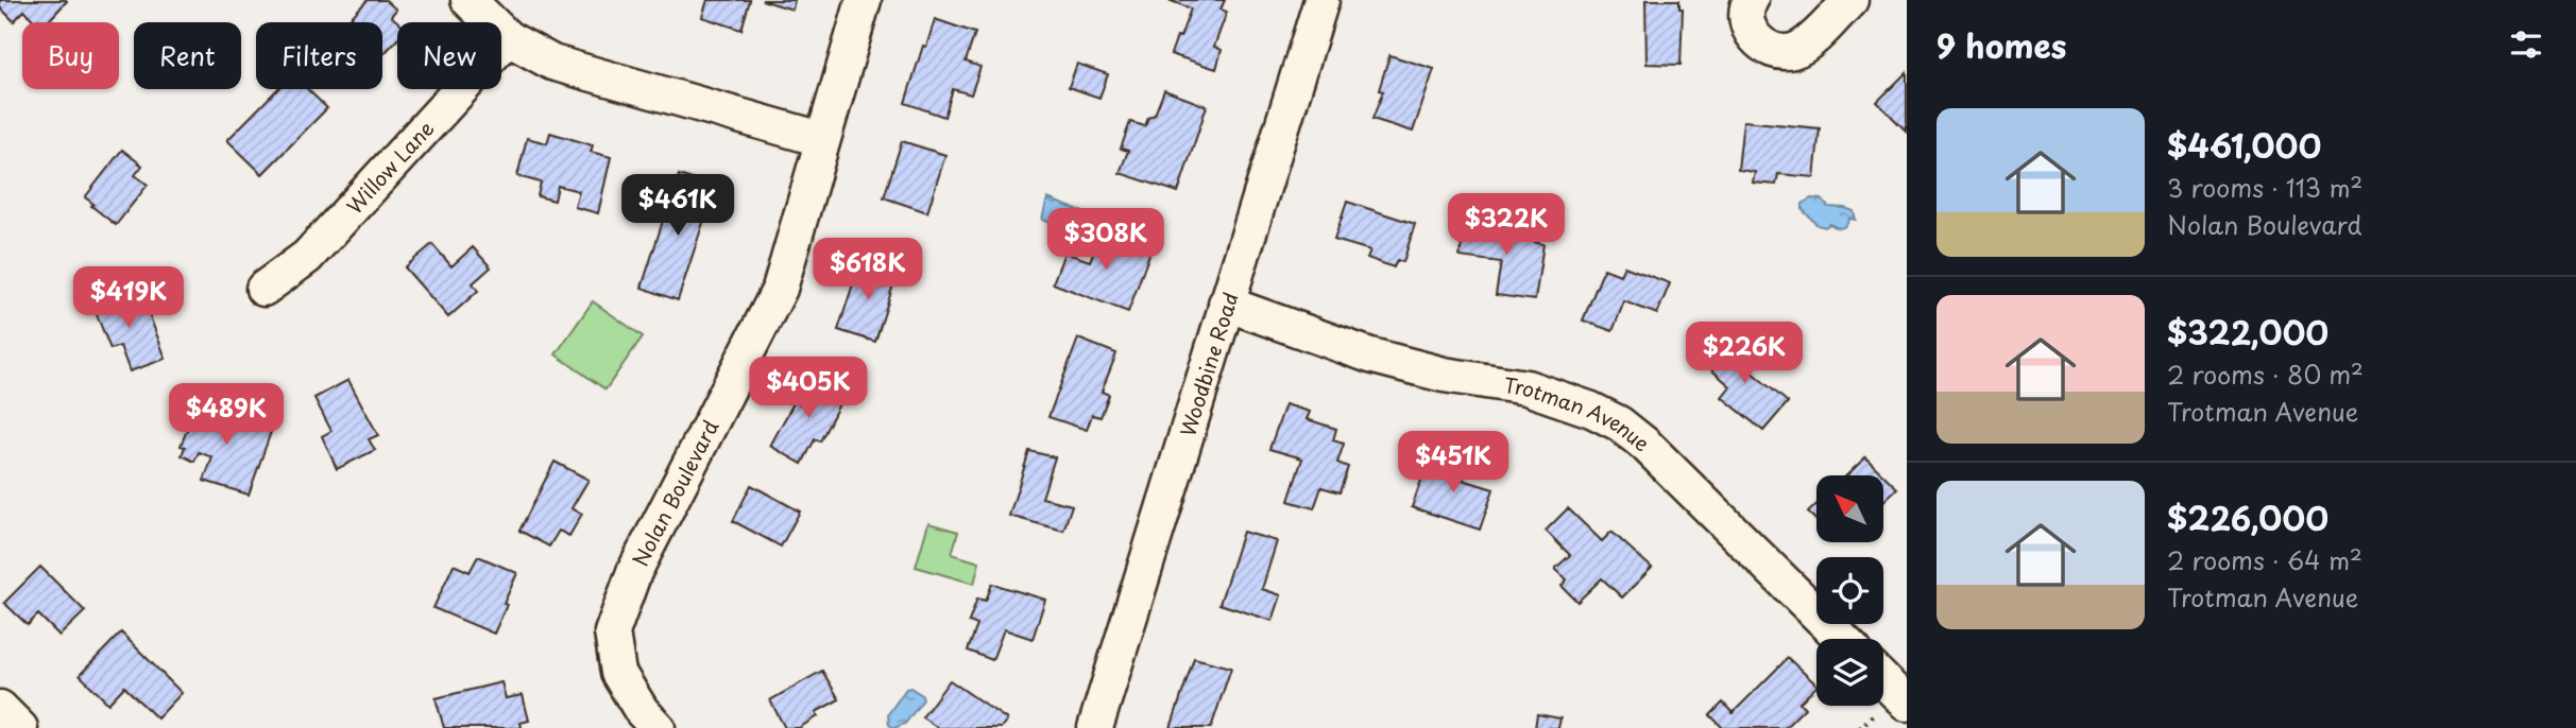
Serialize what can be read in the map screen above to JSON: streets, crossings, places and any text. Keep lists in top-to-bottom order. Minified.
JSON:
{"streets":{"street":["Willow Lane","Woodbine Road","Trotman Avenue","Nolan Boulevard"]},"crossings":[["Woodbine Road","Trotman Avenue"]],"north":"top left","page":{"heading":"9 homes","chip":["Buy","Rent","Filters","New"],"list":[{"name":"$461,000","note":"3 rooms · 113 m² · Nolan Boulevard"},{"name":"$322,000","note":"2 rooms · 80 m² · Trotman Avenue"},{"name":"$226,000","note":"2 rooms · 64 m² · Trotman Avenue"}],"price":["$461K","$322K","$308K","$618K","$419K","$226K","$405K","$489K","$451K"]}}
